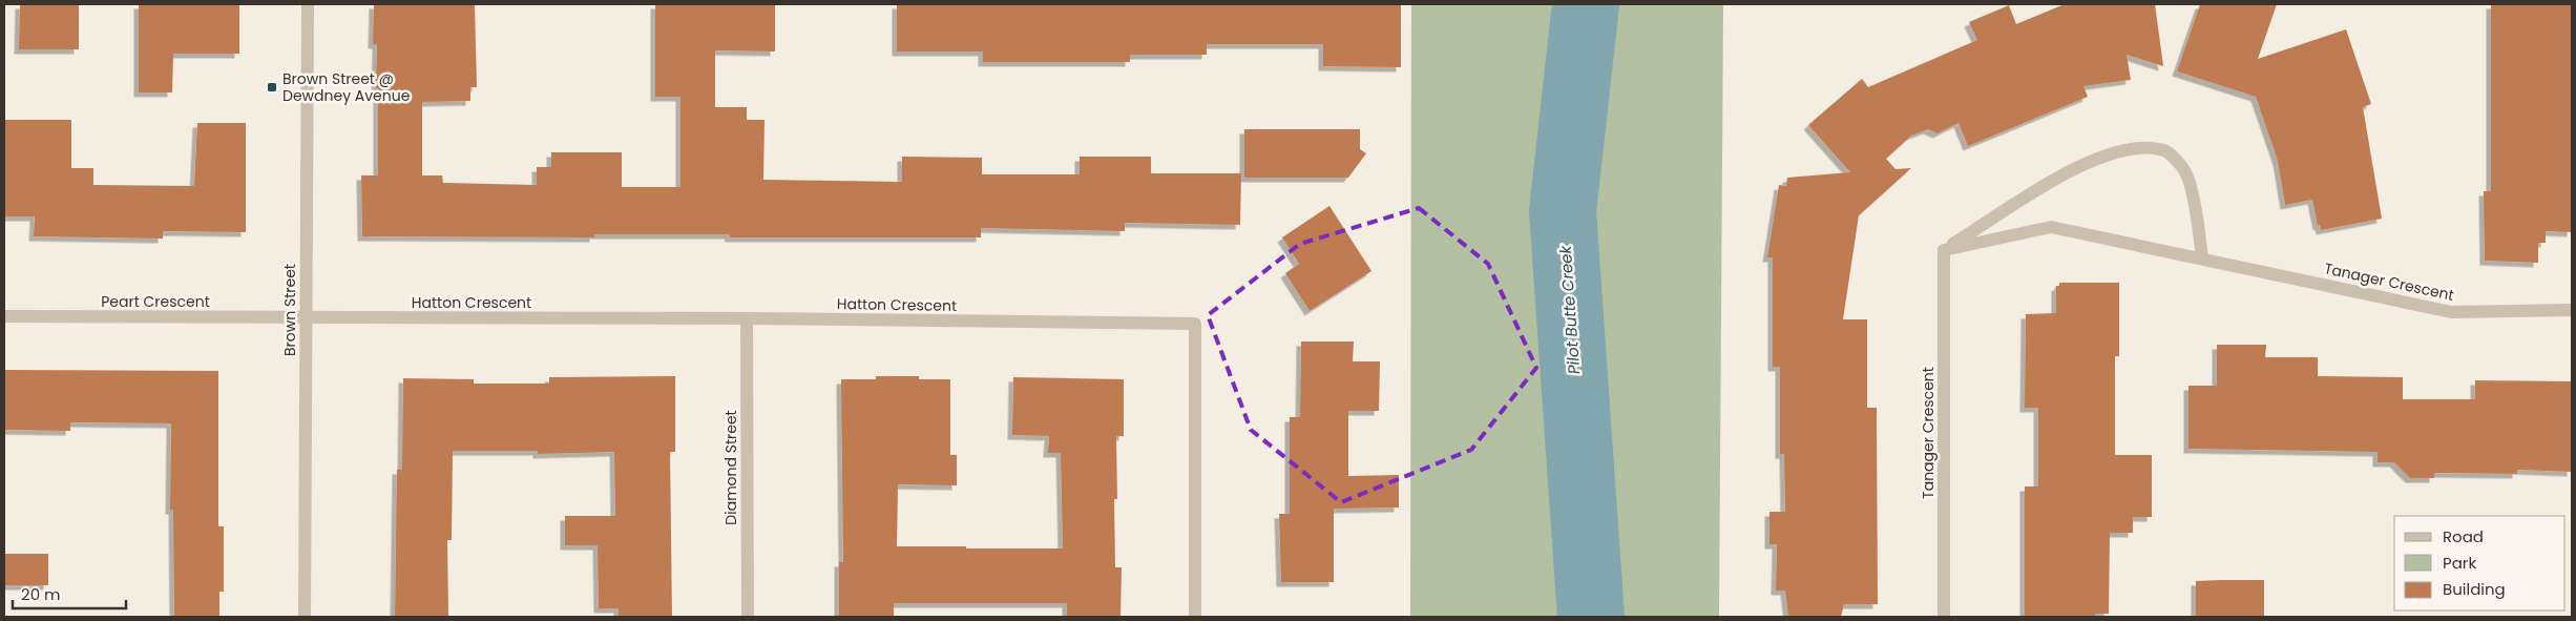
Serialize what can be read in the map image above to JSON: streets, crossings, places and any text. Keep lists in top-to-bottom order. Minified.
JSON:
{"streets":{"street":["Tanager Crescent","Peart Crescent","Hatton Crescent","Brown Street","Diamond Street"]},"crossings":[["Peart Crescent","Hatton Crescent"],["Peart Crescent","Brown Street"],["Hatton Crescent","Brown Street"],["Hatton Crescent","Diamond Street"]],"water":["Pilot Butte Creek"],"places":{"transit":["Brown Street @ Dewdney Avenue"]},"legend":["Road","Park","Building"],"scale_bar":"20 m"}
